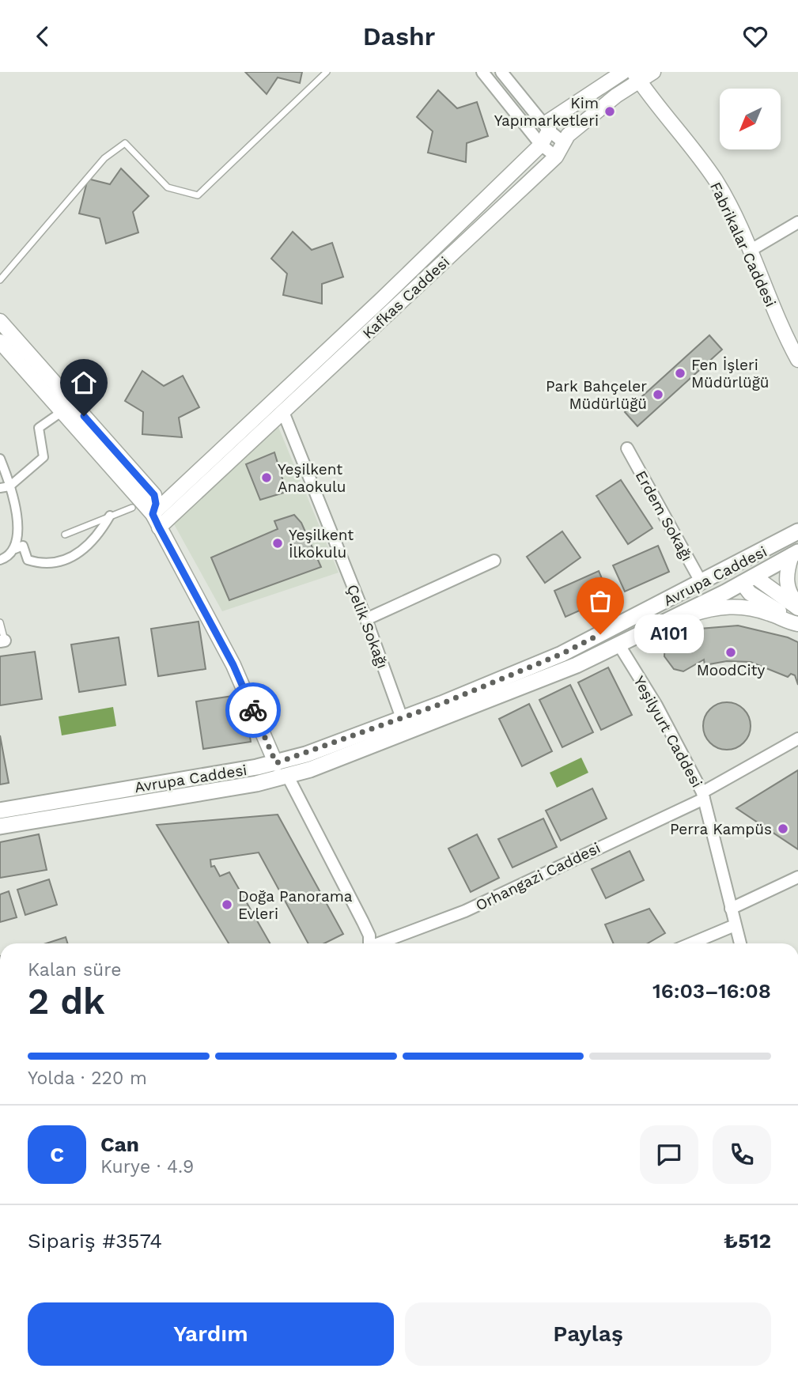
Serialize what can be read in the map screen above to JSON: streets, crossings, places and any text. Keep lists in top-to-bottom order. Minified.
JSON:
{"streets":{"main road":["Avrupa Caddesi"],"street":["Fabrikalar Caddesi","Kafkas Caddesi","Erdem Sokağı","Çelik Sokağı","Yeşilyurt Caddesi","Orhangazi Caddesi"]},"crossings":[["Fabrikalar Caddesi","Kafkas Caddesi"],["Kafkas Caddesi","Çelik Sokağı"],["Erdem Sokağı","Avrupa Caddesi"],["Avrupa Caddesi","Çelik Sokağı"],["Avrupa Caddesi","Yeşilyurt Caddesi"],["Yeşilyurt Caddesi","Orhangazi Caddesi"]],"places":["Kim Yapımarketleri","Fen İşleri Müdürlüğü","Park Bahçeler Müdürlüğü","Yeşilkent Anaokulu","Yeşilkent İlkokulu","A101","MoodCity","Perra Kampüs","Doğa Panorama Evleri"],"north":"bottom left","page":{"header":"Dashr","bubble":"A101","heading":["2 dk","Kalan süre","16:03–16:08"],"panel":["Can","Kurye · 4.9","Sipariş #3574","₺512"],"bar":"Yolda · 220 m","round":"C","buttons":["Yardım","Paylaş"]}}
